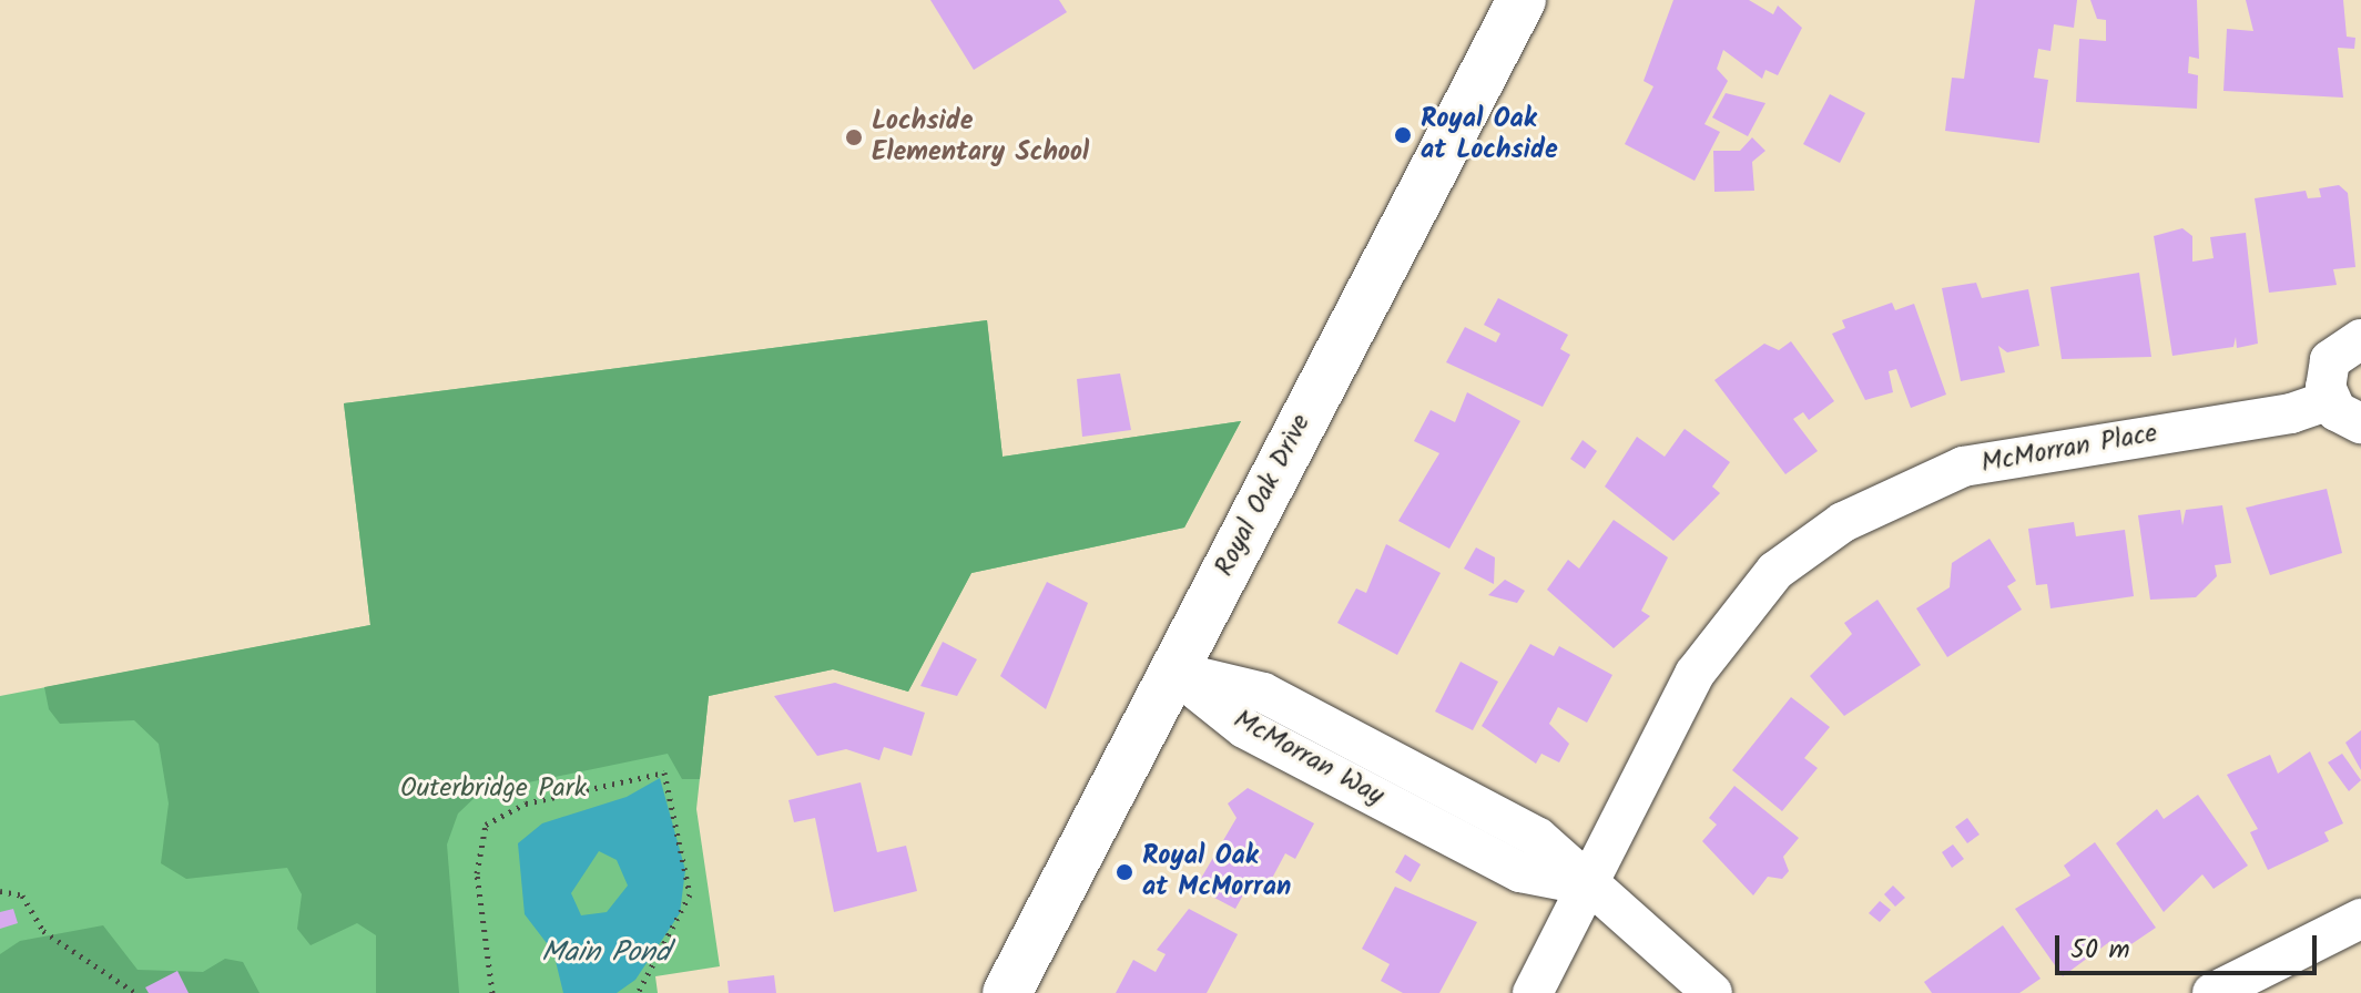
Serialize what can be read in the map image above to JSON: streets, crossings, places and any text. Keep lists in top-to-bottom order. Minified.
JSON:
{"streets":{"main road":["Royal Oak Drive"],"street":["McMorran Place","McMorran Way"]},"crossings":[["McMorran Place","McMorran Way"],["Royal Oak Drive","McMorran Way"]],"water":["Main Pond"],"parks":["Outerbridge Park"],"places":["Royal Oak at Lochside","Lochside Elementary School","Royal Oak at McMorran"],"scale_bar":"50 m"}
